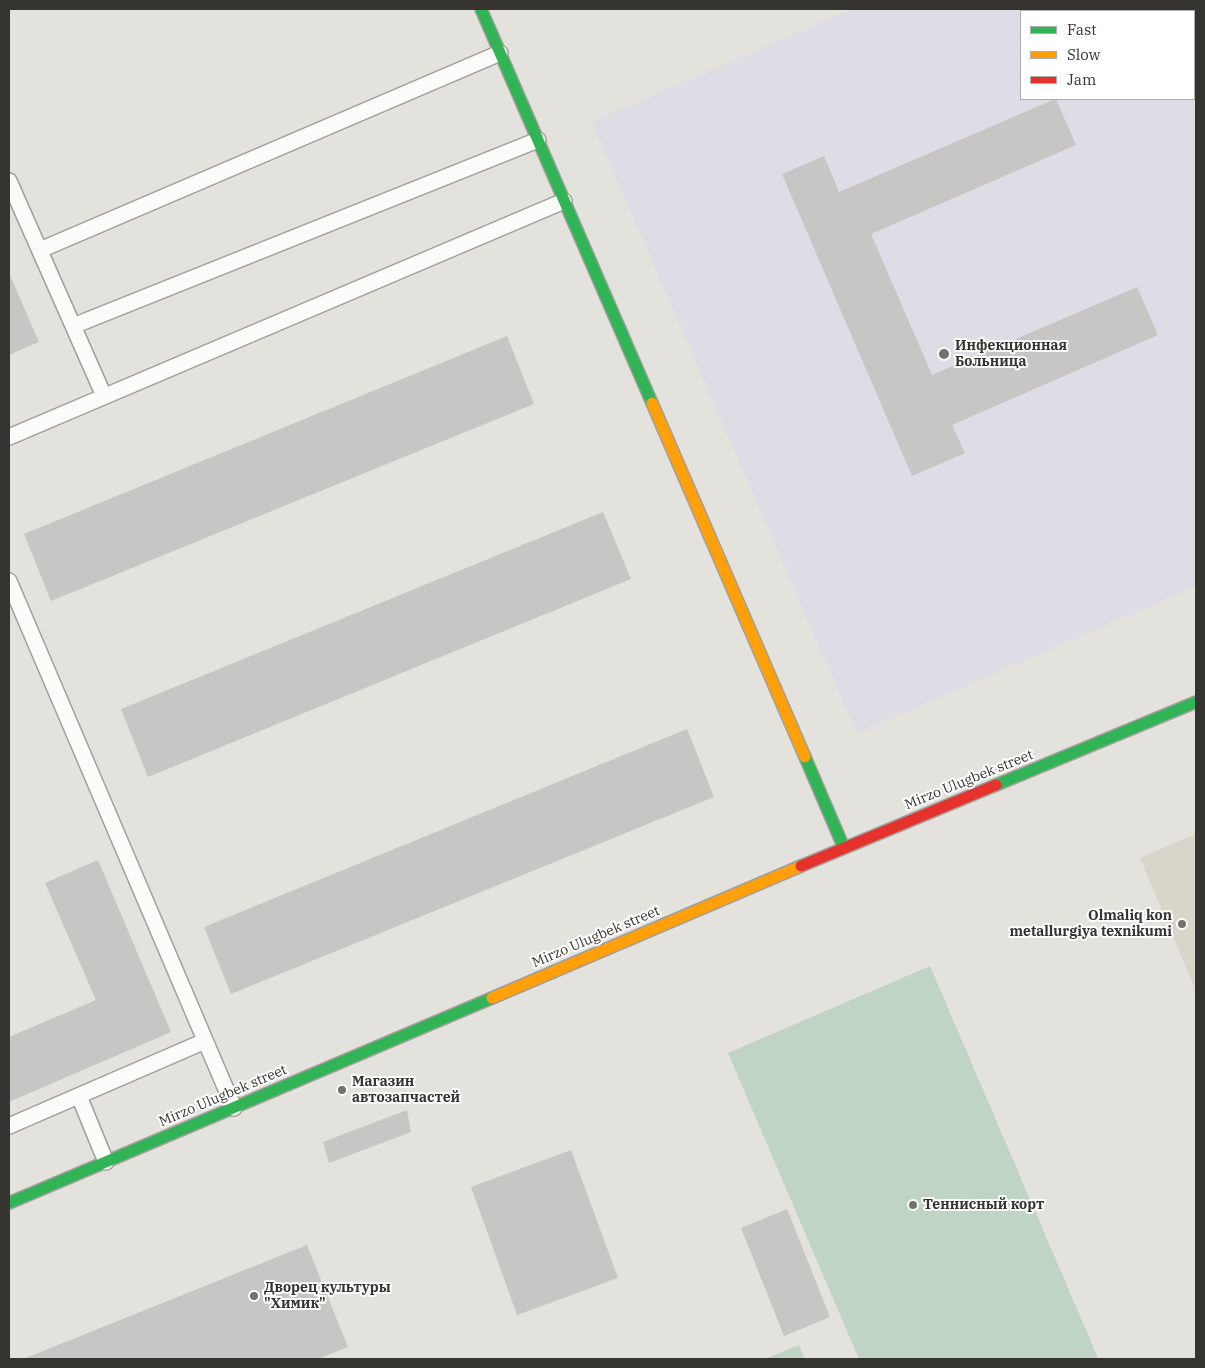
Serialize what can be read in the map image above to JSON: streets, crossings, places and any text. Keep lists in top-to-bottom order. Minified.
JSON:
{"streets":{"main road":["Mirzo Ulugbek street"]},"places":["Инфекционная Больница","Olmaliq kon metallurgiya texnikumi","Магазин автозапчастей","Теннисный корт","Дворец культуры \"Химик\""],"legend":["Fast","Slow","Jam"]}
